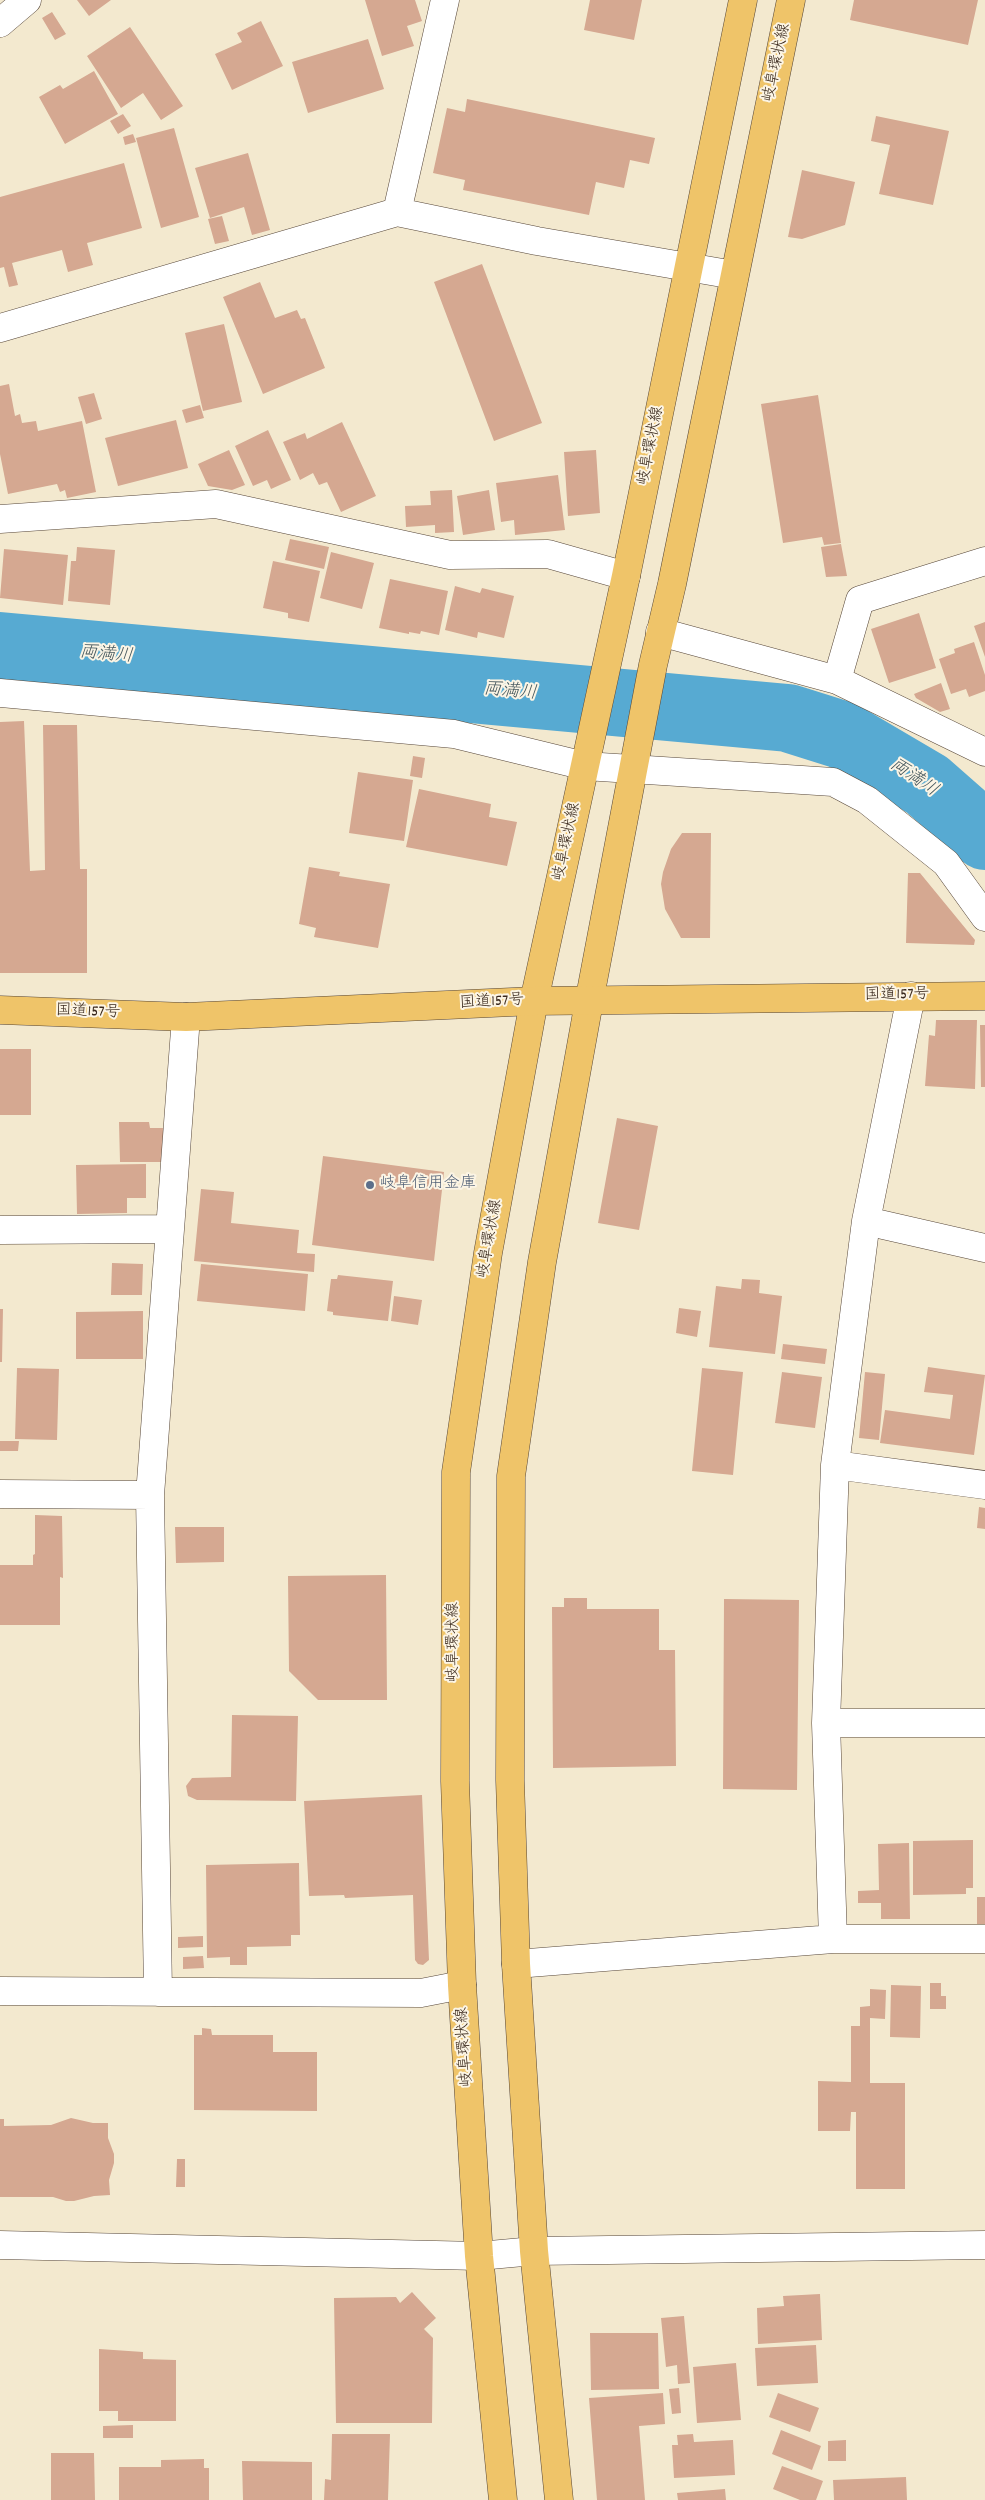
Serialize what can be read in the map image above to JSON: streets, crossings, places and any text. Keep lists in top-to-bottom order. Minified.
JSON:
{"streets":{"main road":["岐阜環状線","国道157号"]},"crossings":[["岐阜環状線","国道157号"]],"water":["両満川"],"places":["岐阜信用金庫"]}
